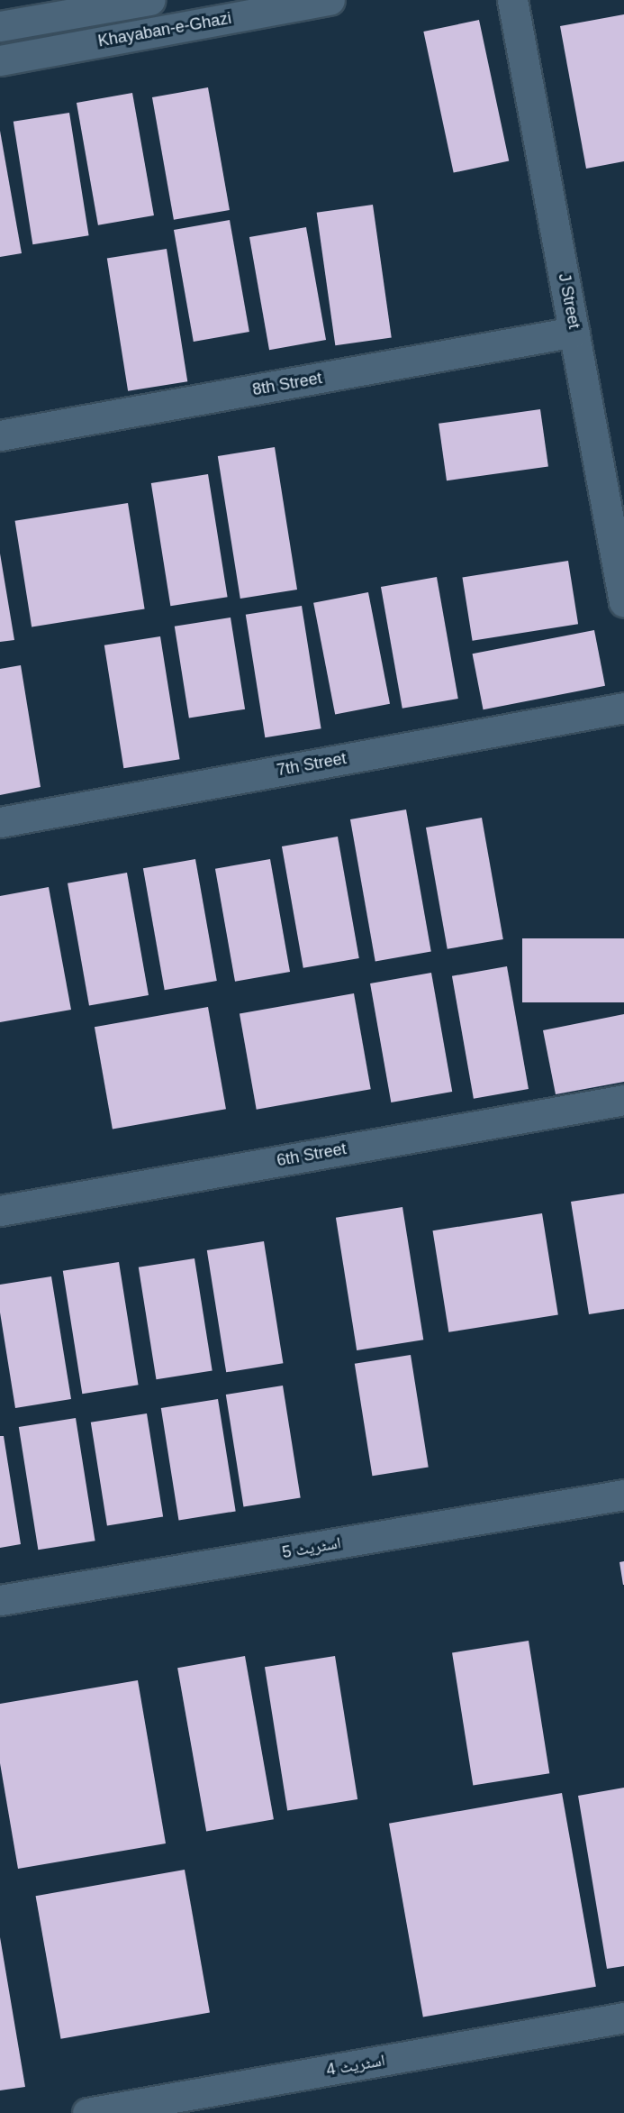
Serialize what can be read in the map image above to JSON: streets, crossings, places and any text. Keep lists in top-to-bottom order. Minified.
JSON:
{"streets":{"street":["Khayaban-e-Ghazi","J Street","8th Street","7th Street","6th Street","اسٹریٹ 5","اسٹریٹ 4"]},"crossings":[["J Street","8th Street"]]}
